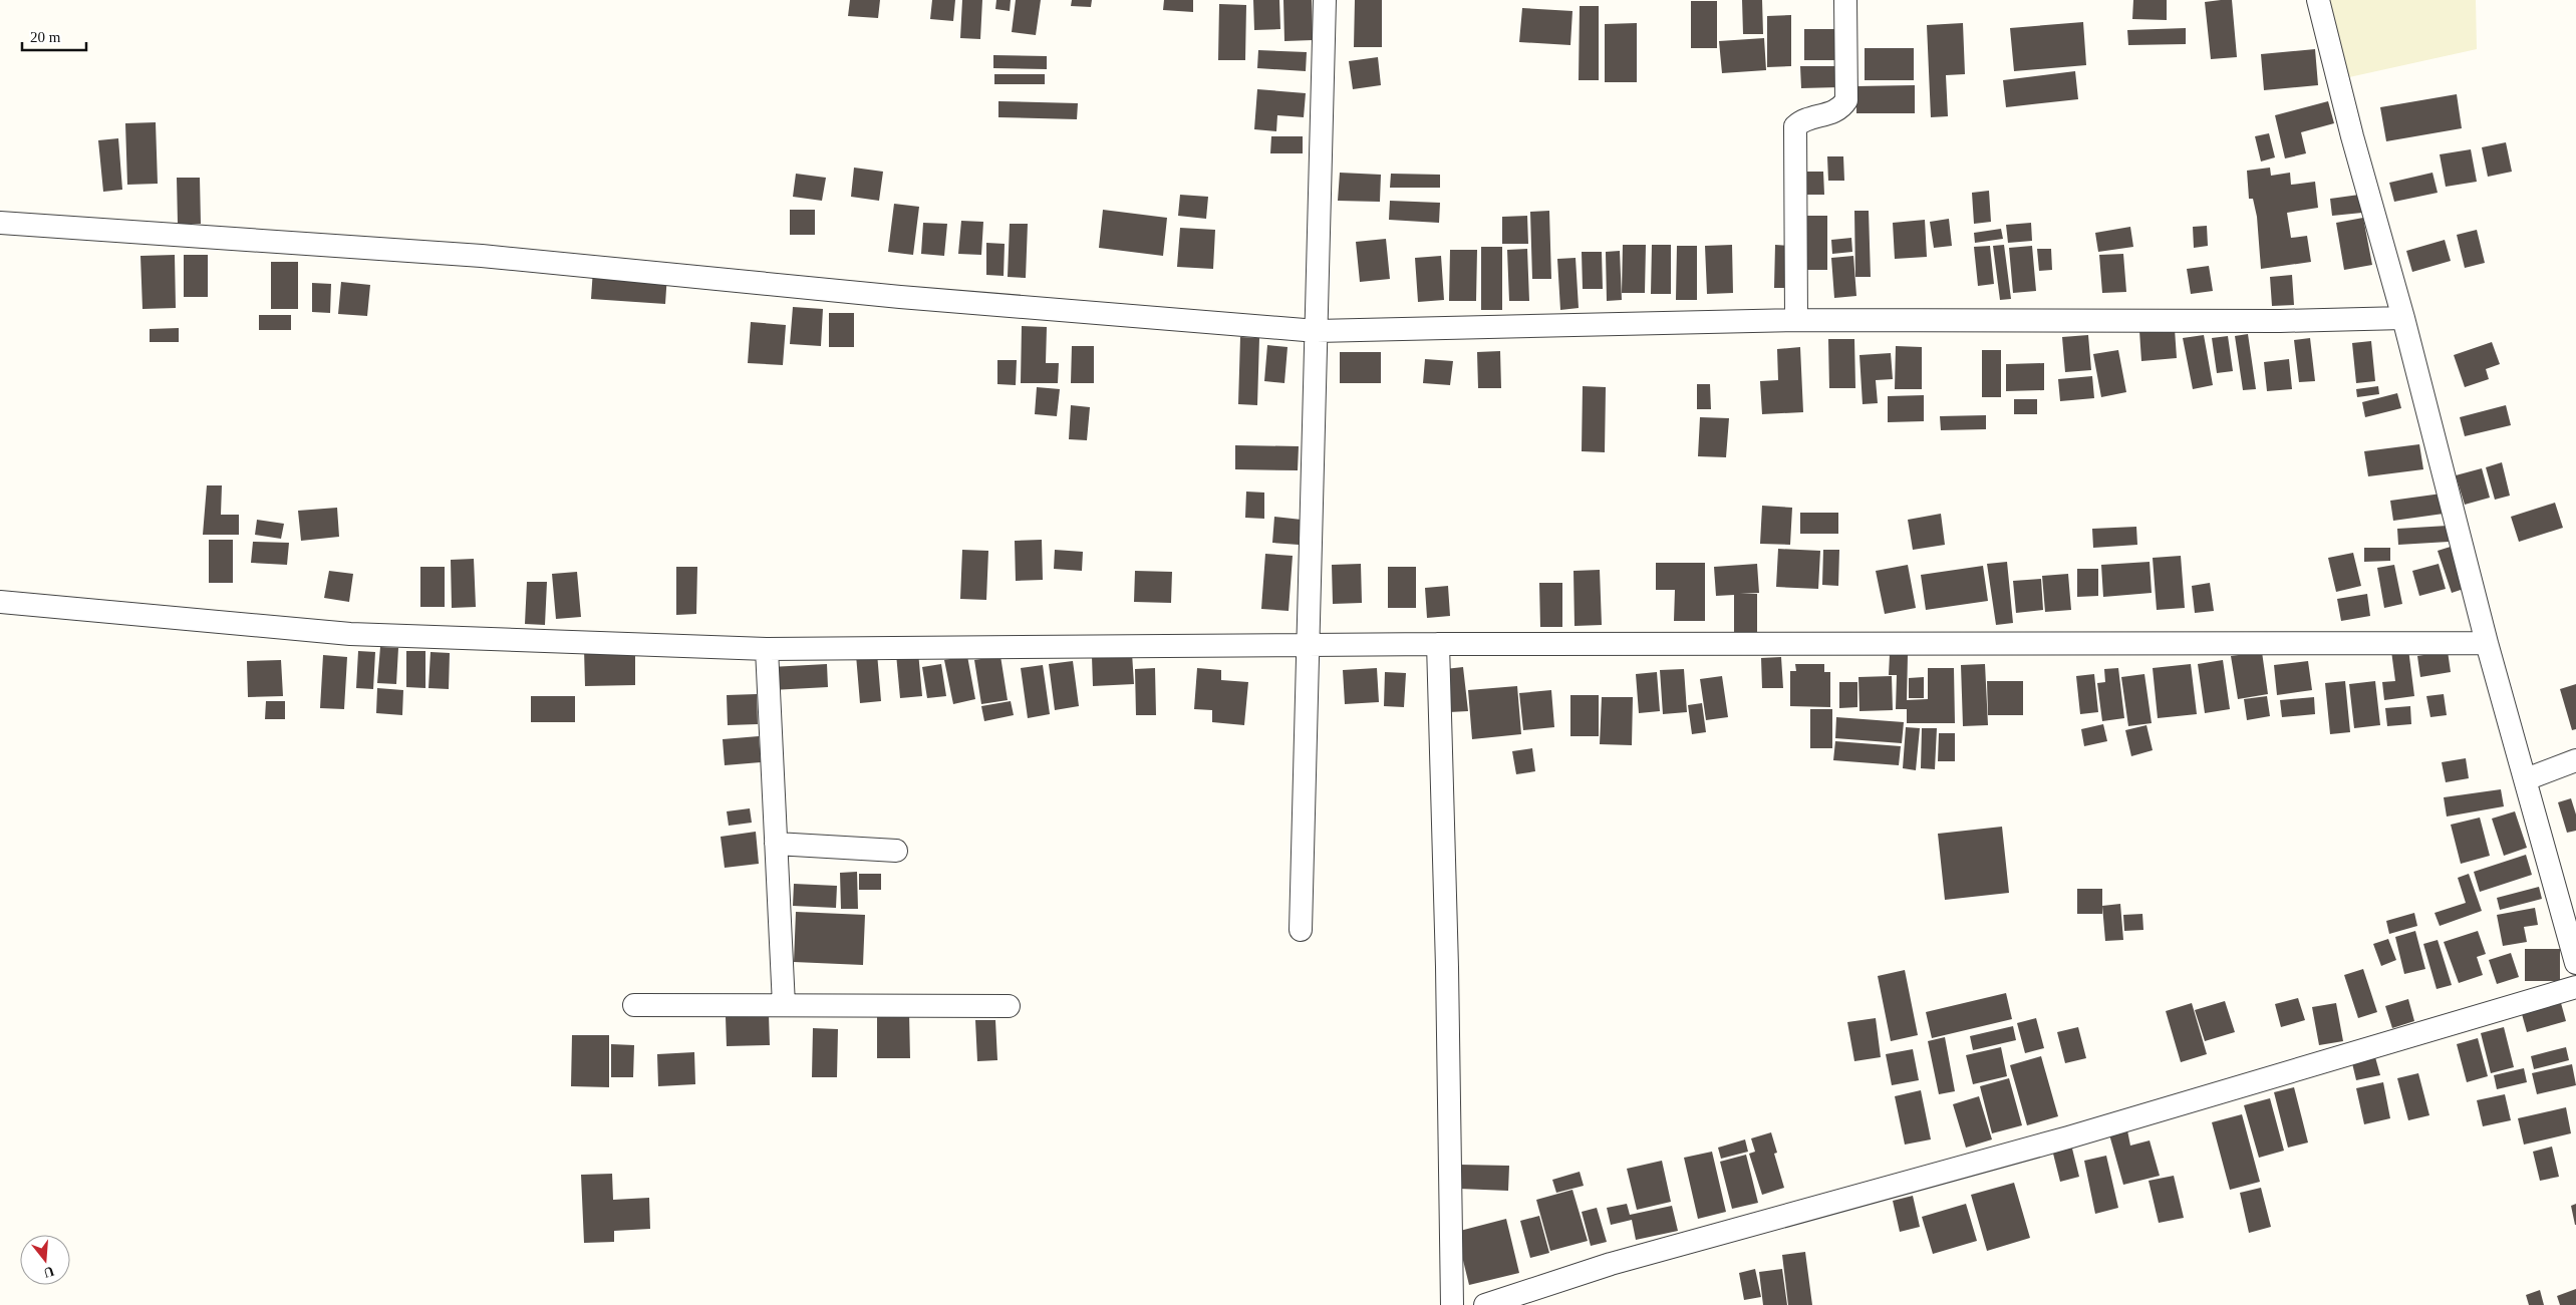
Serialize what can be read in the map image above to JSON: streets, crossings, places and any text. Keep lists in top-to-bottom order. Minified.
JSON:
{"scale_bar":"20 m","north":"bottom"}
